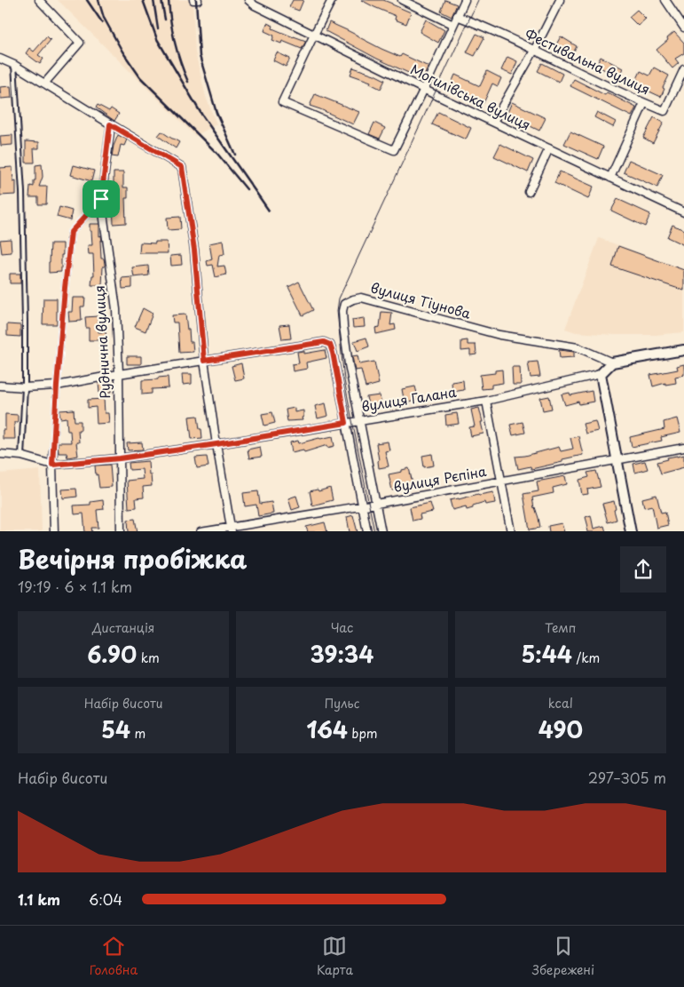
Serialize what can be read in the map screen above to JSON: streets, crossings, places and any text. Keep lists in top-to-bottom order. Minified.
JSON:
{"streets":{"street":["Фестивальна вулиця","Могилівська вулиця","вулиця Тіунова","Руднична вулиця","вулиця Галана","вулиця Рєпіна"]},"crossings":[["вулиця Тіунова","вулиця Галана"],["вулиця Тіунова","вулиця Рєпіна"],["Руднична вулиця","вулиця Галана"]],"page":{"heading":["Вечірня пробіжка","19:19 · 6 × 1.1 km"],"stats":[["Дистанція","6.90 km"],["Час","39:34"],["Темп","5:44 /km"],["Набір висоти","54 m"],["Пульс","164 bpm"],["kcal","490"]],"chart":["Набір висоти","297–305 m"],"list":[{"name":"1.1 km","note":"6:04"}],"tabs":["Головна","Карта","Збережені"]}}
